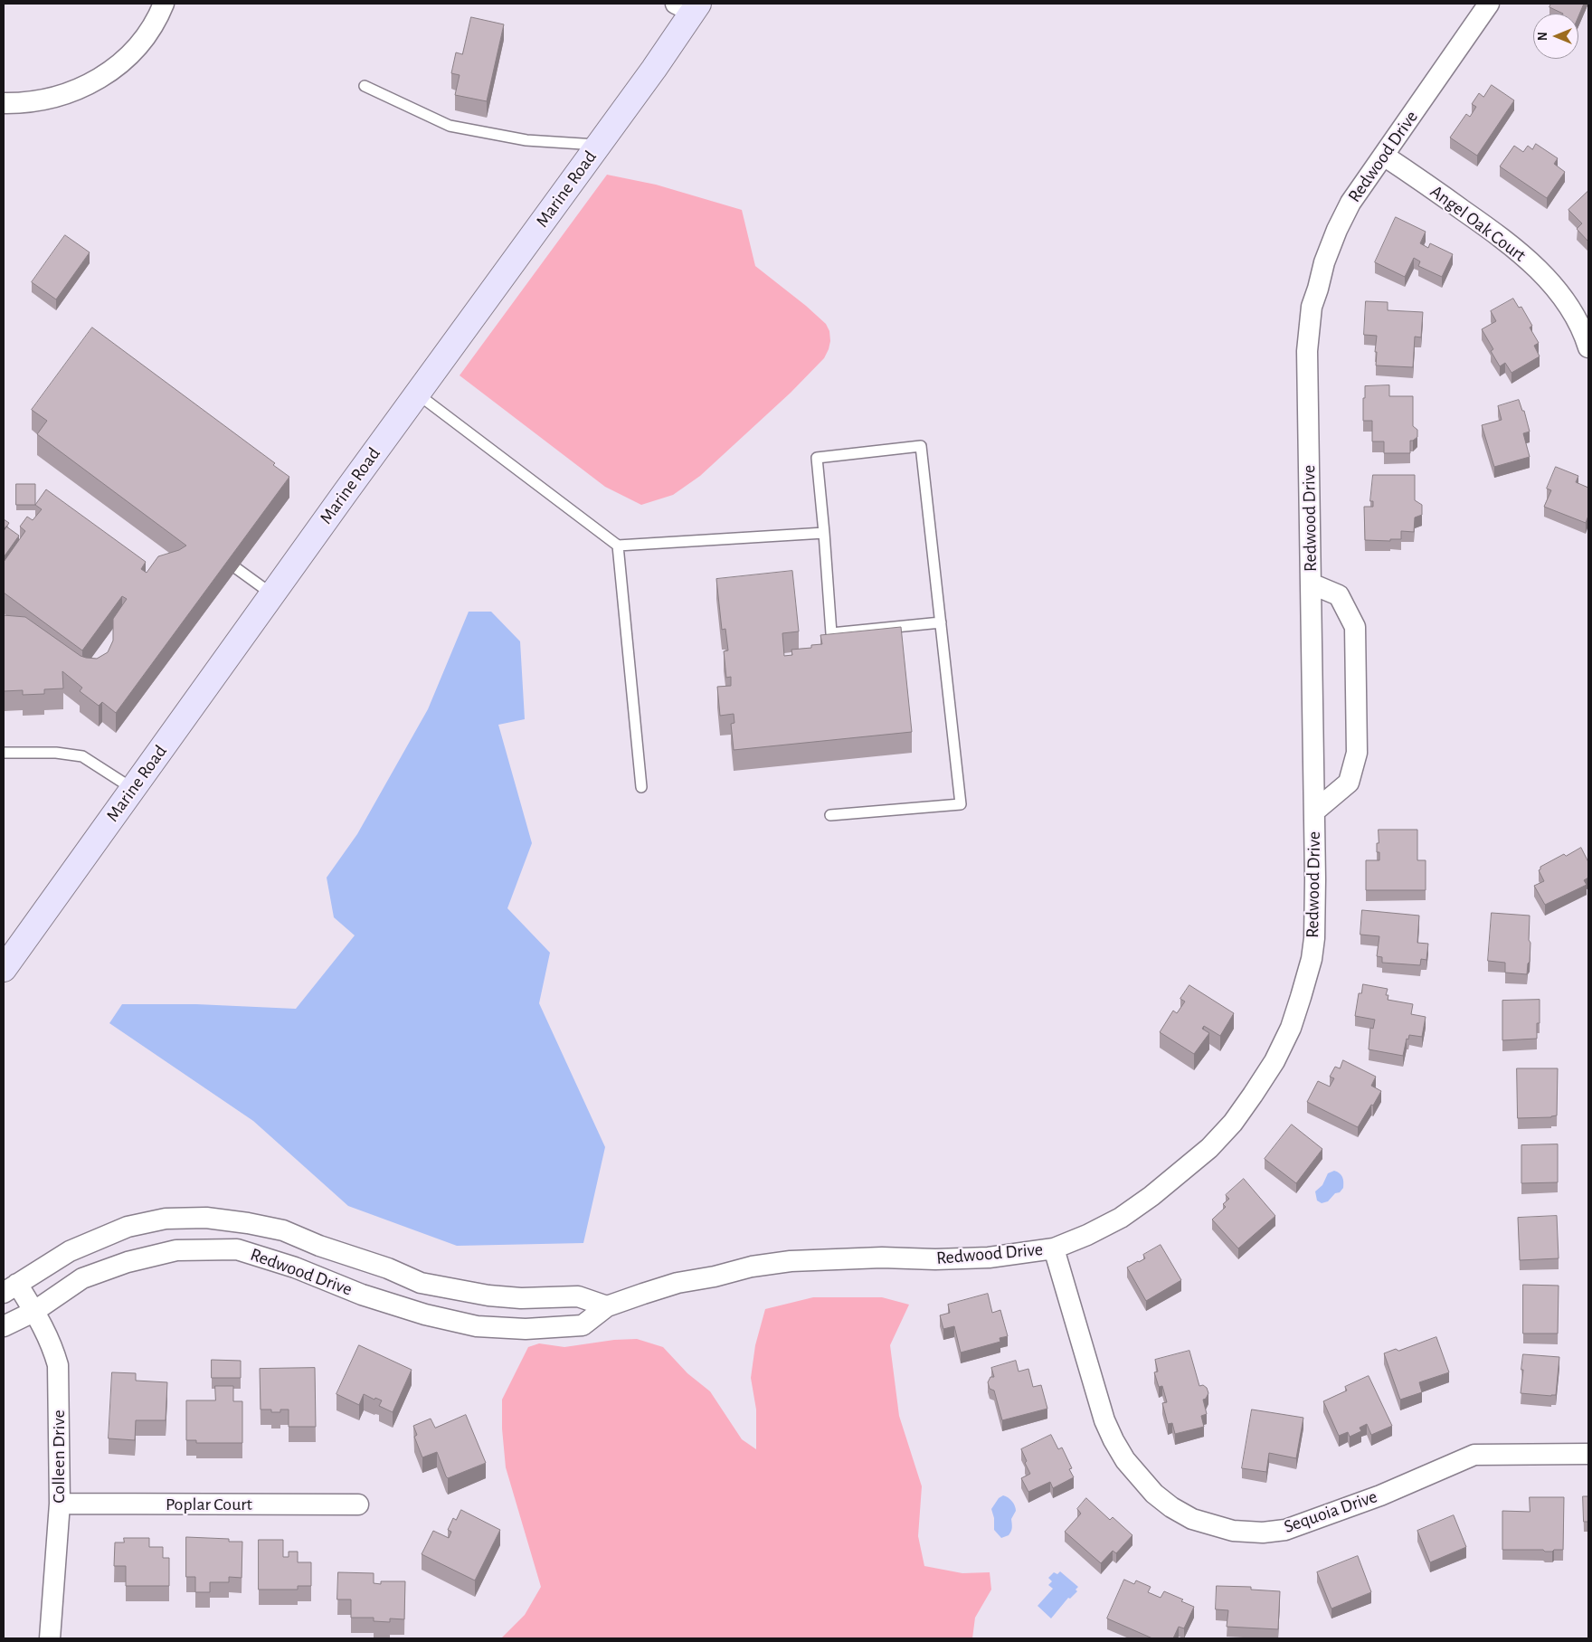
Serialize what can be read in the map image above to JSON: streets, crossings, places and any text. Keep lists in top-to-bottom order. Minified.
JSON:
{"streets":{"main road":["Marine Road"],"street":["Redwood Drive","Angel Oak Court","Colleen Drive","Poplar Court","Sequoia Drive"]},"crossings":[["Redwood Drive","Angel Oak Court"],["Redwood Drive","Colleen Drive"],["Redwood Drive","Sequoia Drive"],["Colleen Drive","Poplar Court"]],"north":"left"}
